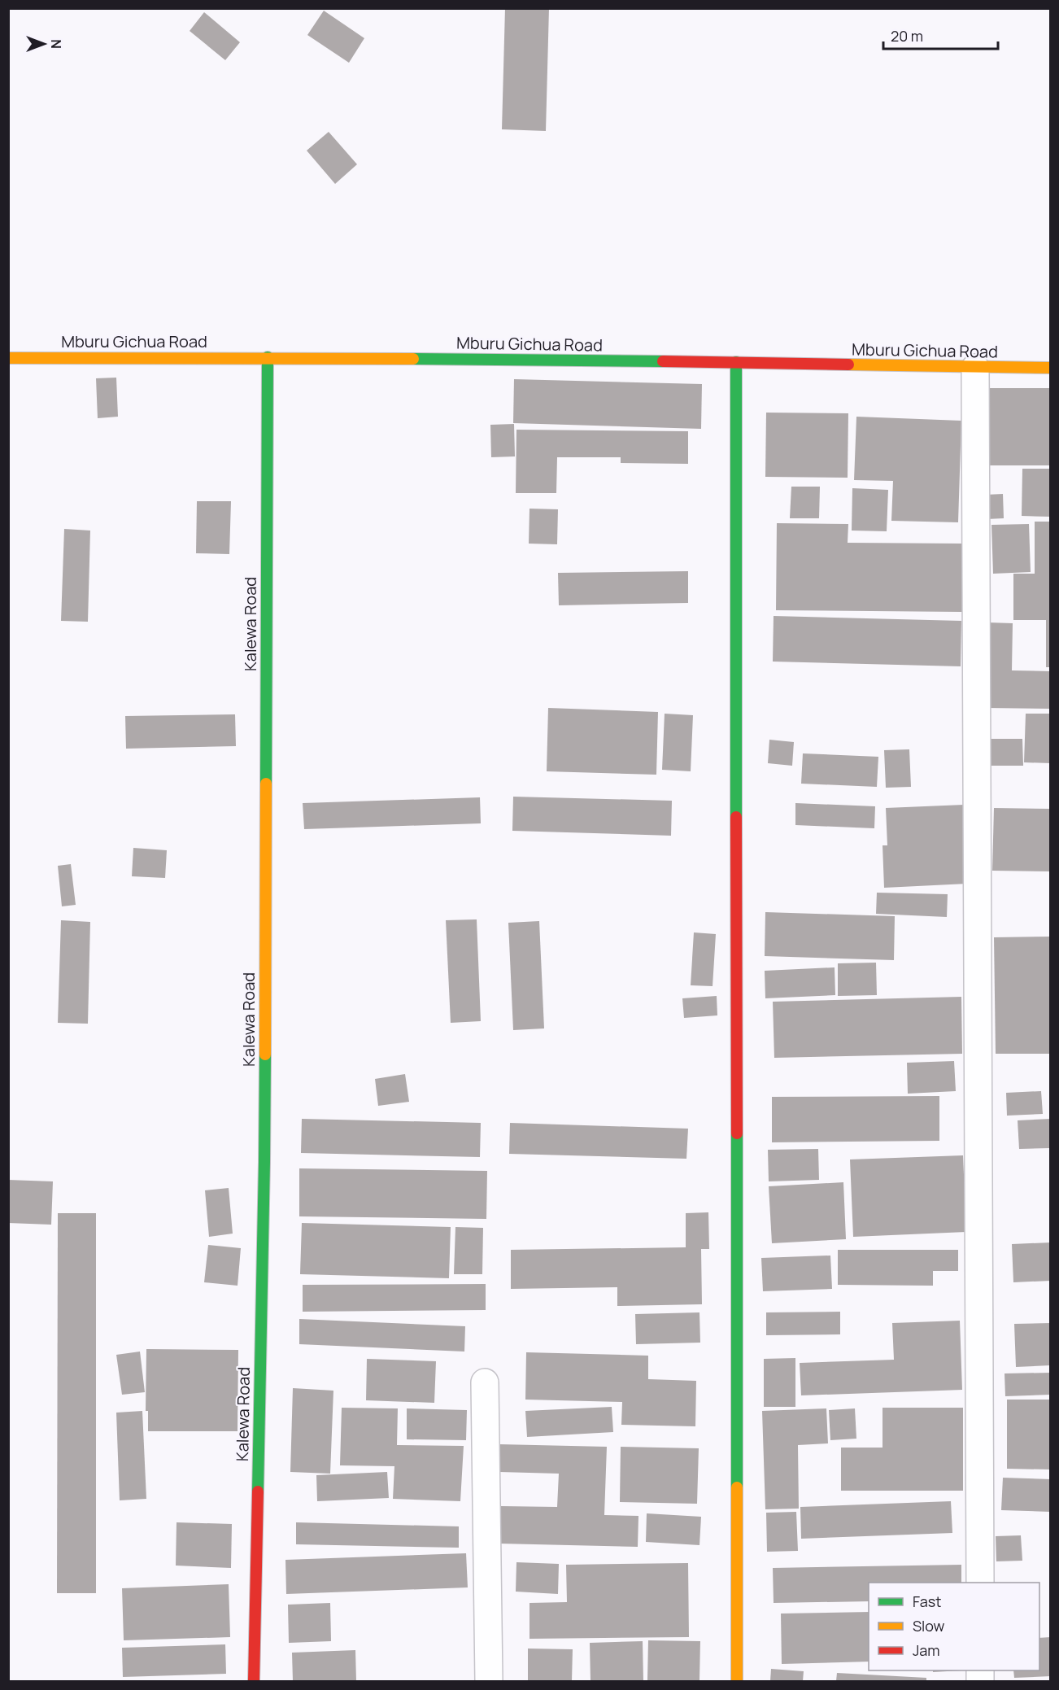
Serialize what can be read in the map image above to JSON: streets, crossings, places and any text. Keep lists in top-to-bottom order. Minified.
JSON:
{"streets":{"street":["Mburu Gichua Road","Kalewa Road"]},"crossings":[["Mburu Gichua Road","Kalewa Road"]],"legend":["Fast","Slow","Jam"],"scale_bar":"20 m","north":"right"}
